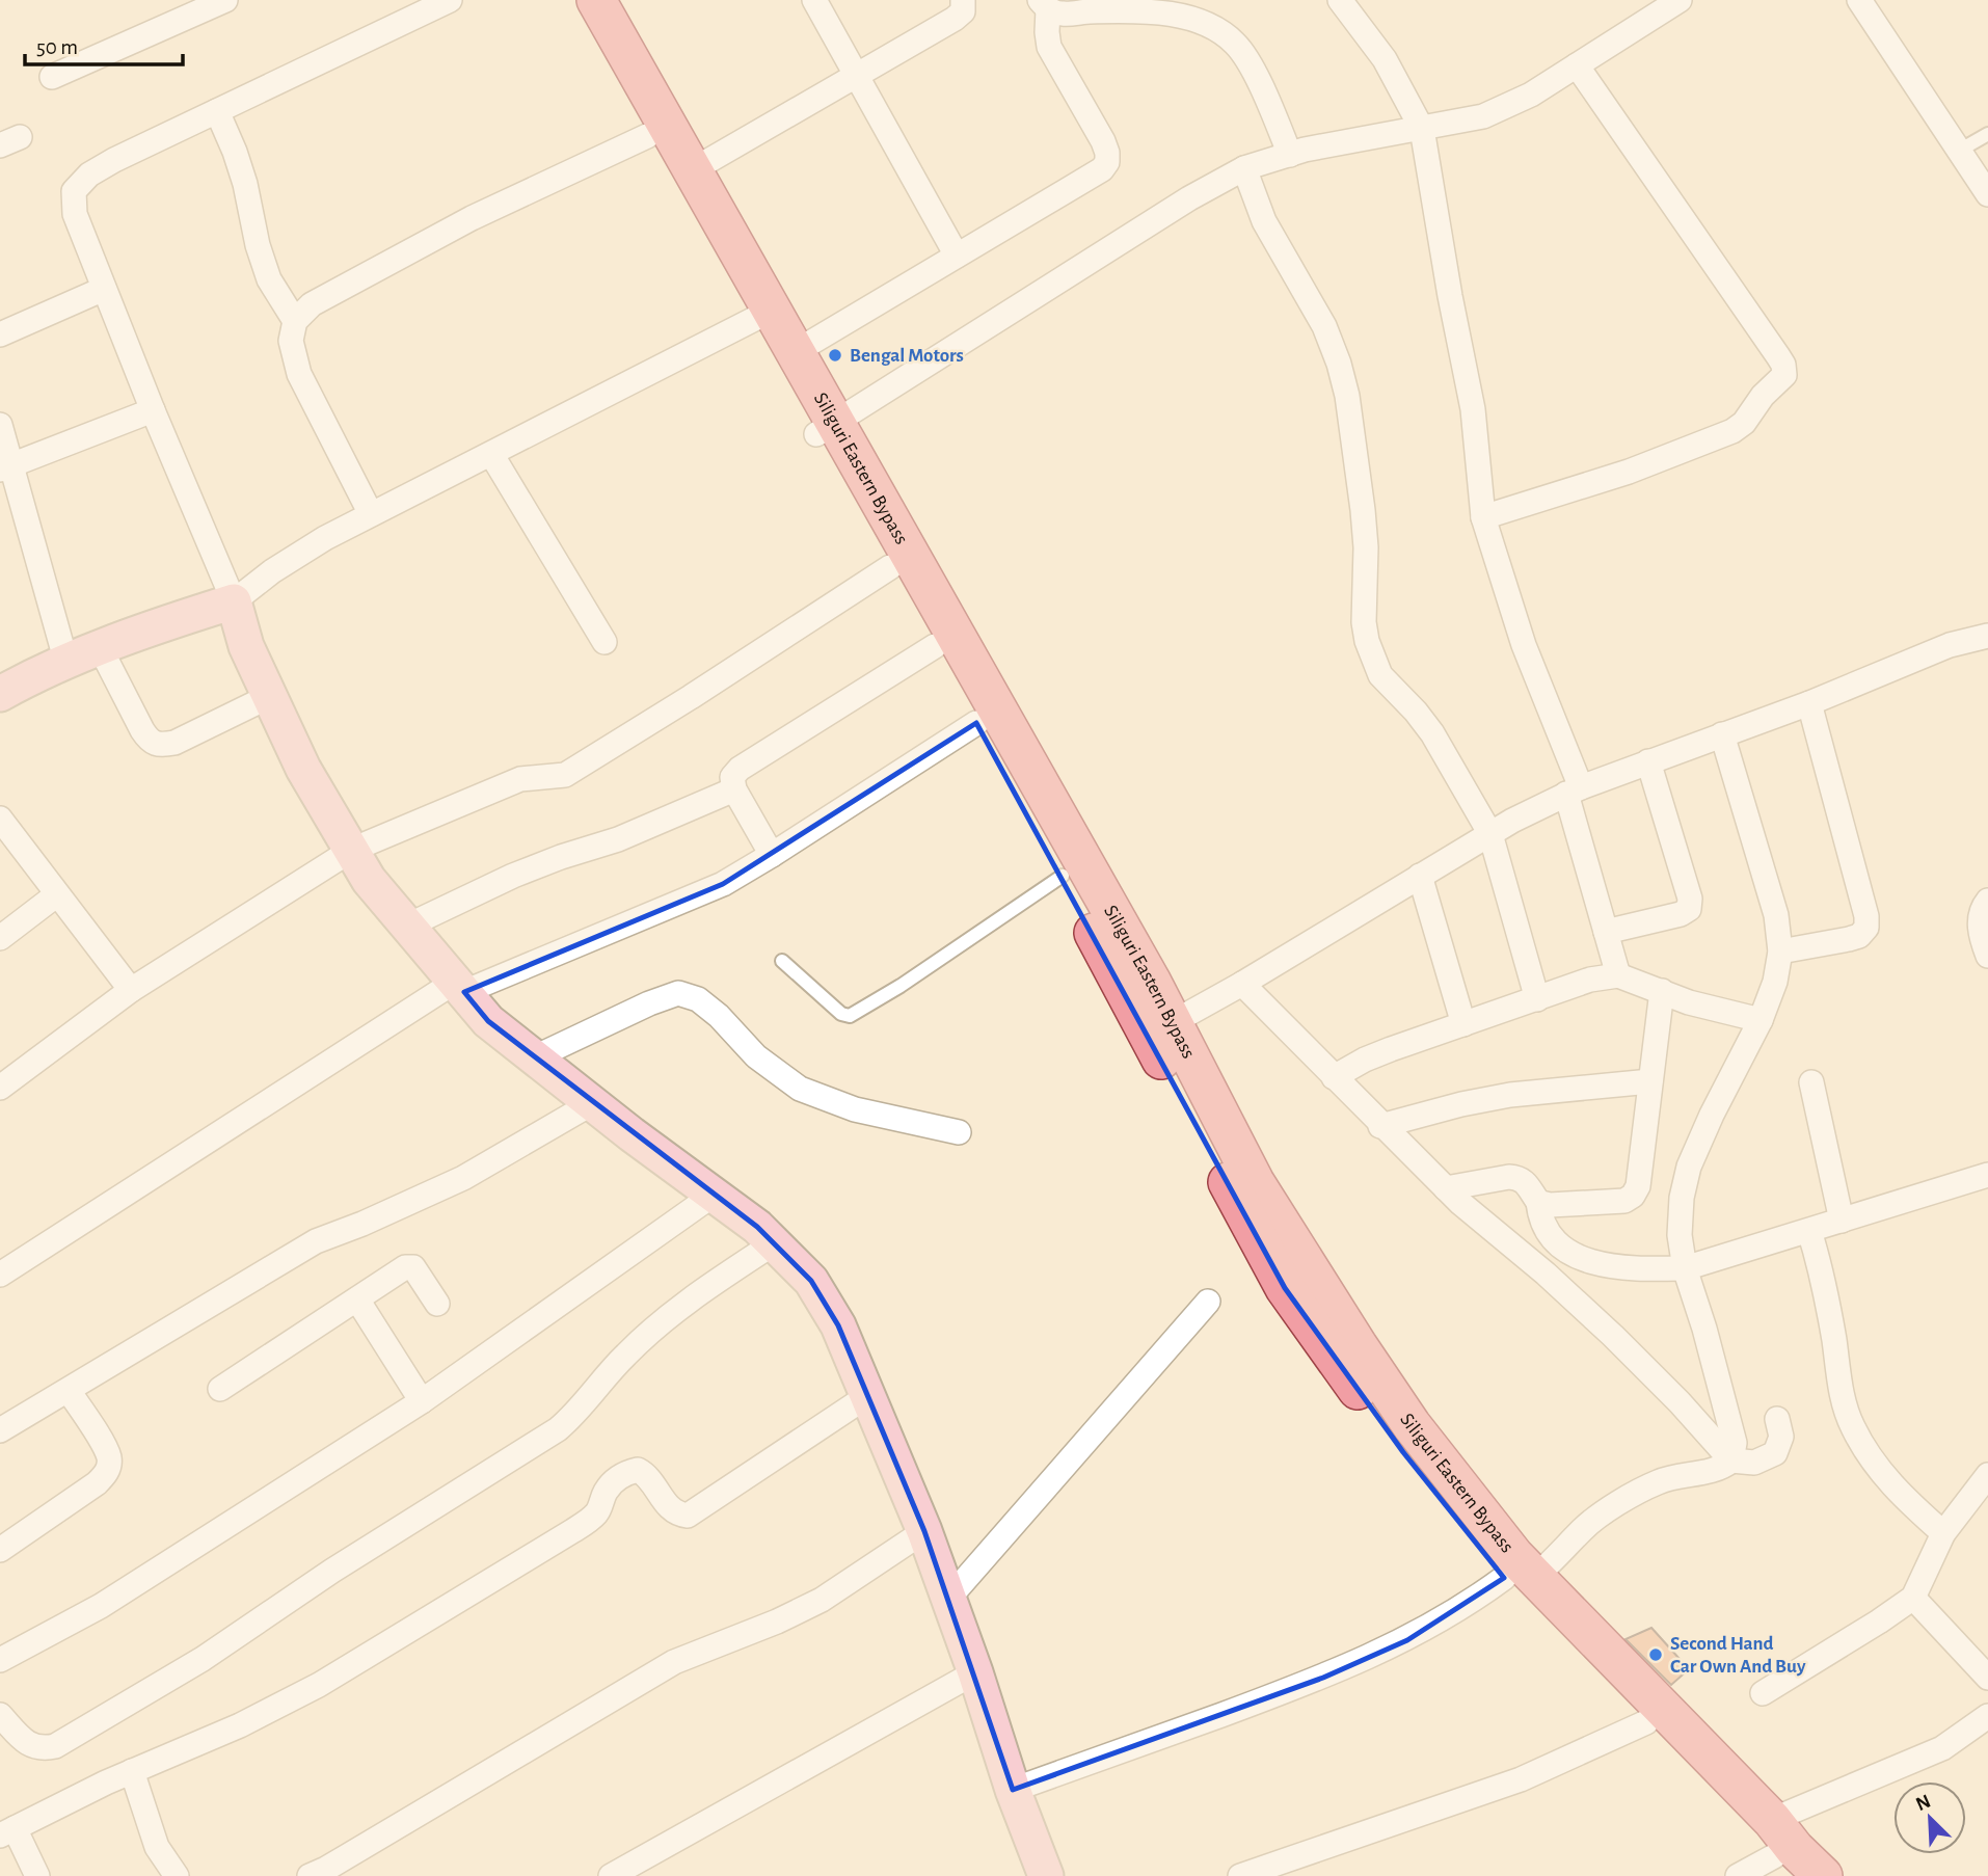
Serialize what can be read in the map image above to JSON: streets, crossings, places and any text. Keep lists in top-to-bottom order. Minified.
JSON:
{"streets":{"main road":["Siliguri Eastern Bypass"]},"places":["Bengal Motors","Second Hand Car Own And Buy"],"scale_bar":"50 m","north":"top left"}
